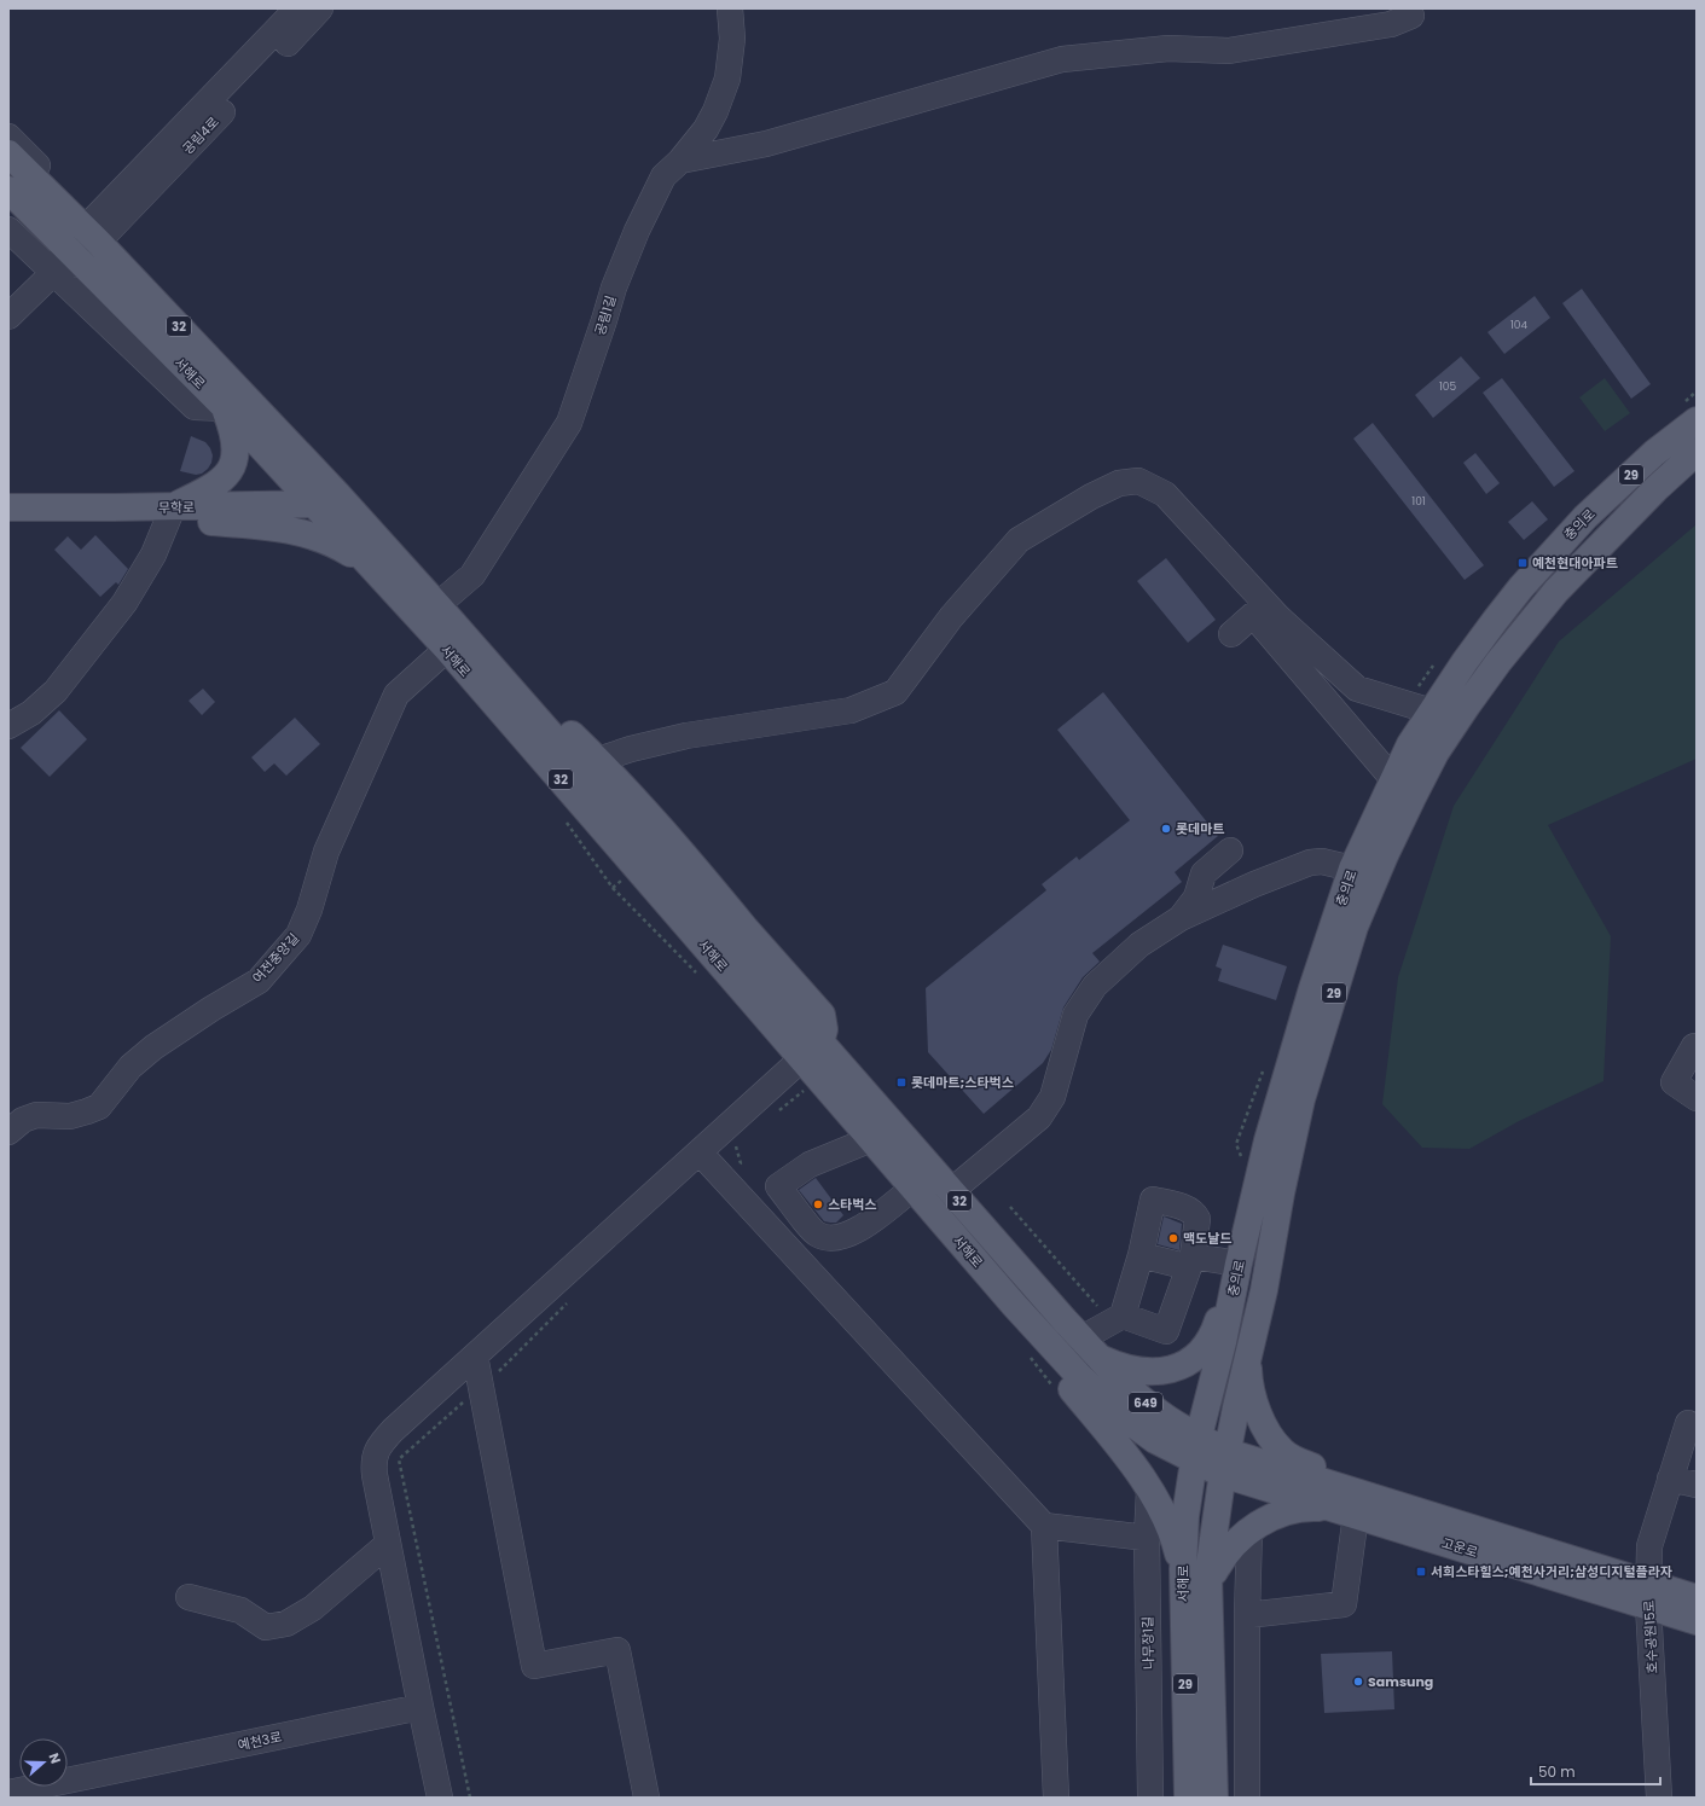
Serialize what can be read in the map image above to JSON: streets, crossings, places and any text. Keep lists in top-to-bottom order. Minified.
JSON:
{"streets":{"main road":["32","서해로","29","무학로","충의로","649","고운로"],"street":["공림4로","공림1길","여전중앙길","호수공원15로","나무장1길","예천3로"]},"crossings":[["공림4로","서해로"],["공림1길","서해로"],["32","서해로"],["32","충의로"],["32","고운로"],["서해로","무학로"],["서해로","충의로"],["서해로","여전중앙길"],["서해로","고운로"],["충의로","고운로"],["고운로","호수공원15로"]],"places":{"transit":["예천현대아파트","롯데마트;스타벅스","서희스타힐스;예천사거리;삼성디지털플라자"],"other":["롯데마트","스타벅스","맥도날드","Samsung"]},"house_numbers":["104","105","101"],"scale_bar":"50 m","north":"right"}
